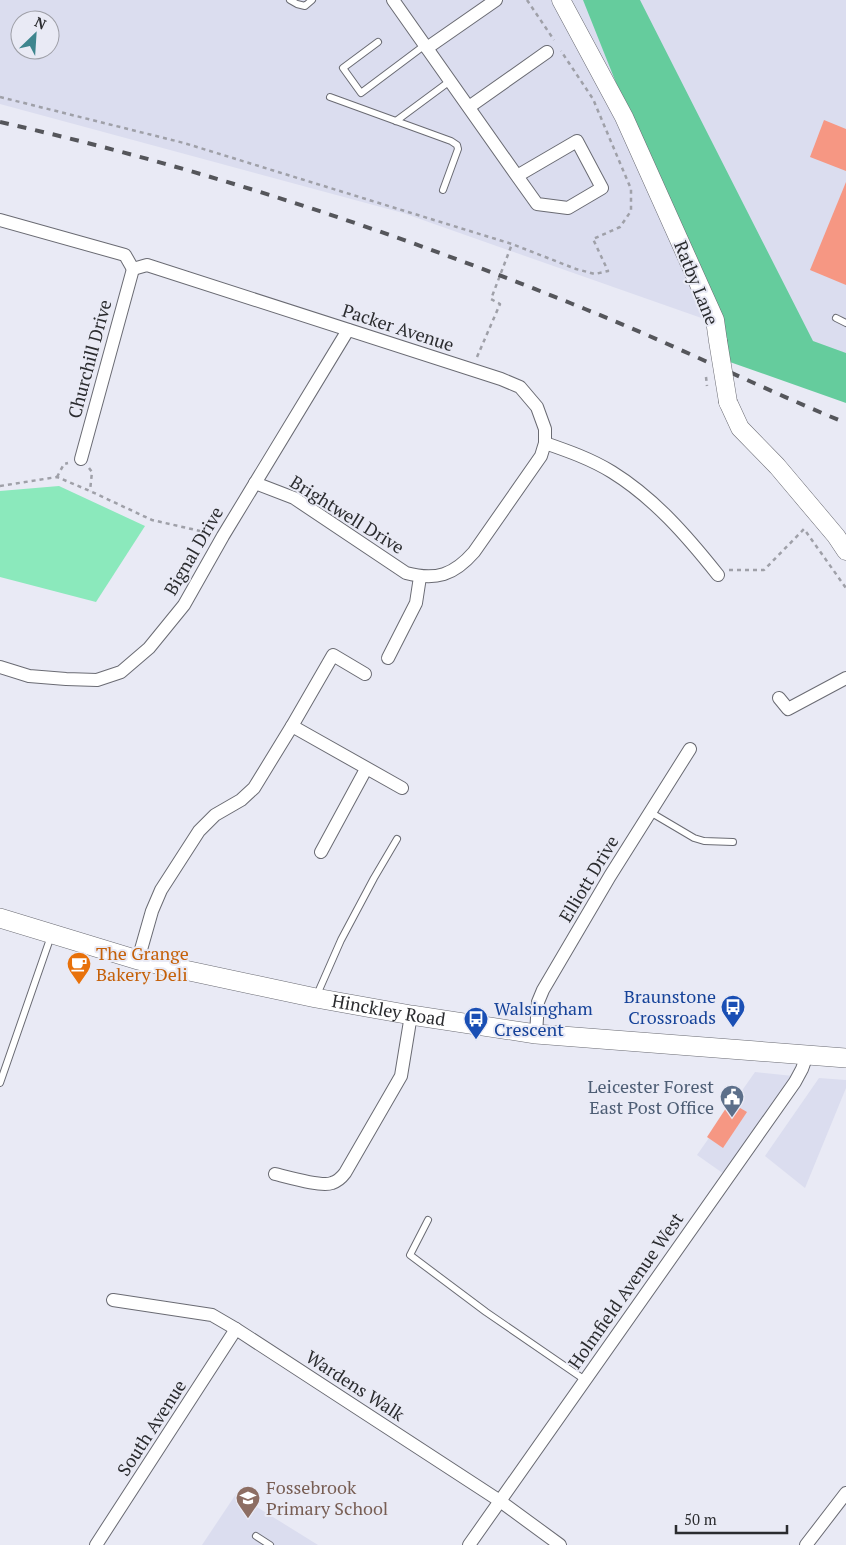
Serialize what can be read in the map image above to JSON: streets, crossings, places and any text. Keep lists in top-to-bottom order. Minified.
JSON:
{"streets":{"main road":["Ratby Lane","Hinckley Road"],"street":["Packer Avenue","Churchill Drive","Brightwell Drive","Bignal Drive","Elliott Drive","Holmfield Avenue West","Wardens Walk","South Avenue"]},"crossings":[["Packer Avenue","Churchill Drive"],["Packer Avenue","Bignal Drive"],["Brightwell Drive","Bignal Drive"],["Elliott Drive","Hinckley Road"],["Hinckley Road","Holmfield Avenue West"],["Holmfield Avenue West","Wardens Walk"],["Wardens Walk","South Avenue"]],"places":{"cafe":["The Grange Bakery Deli"],"bus stop":["Braunstone Crossroads","Walsingham Crescent"],"public building":["Leicester Forest East Post Office"],"school or university":["Fossebrook Primary School"]},"scale_bar":"50 m","north":"top right"}
